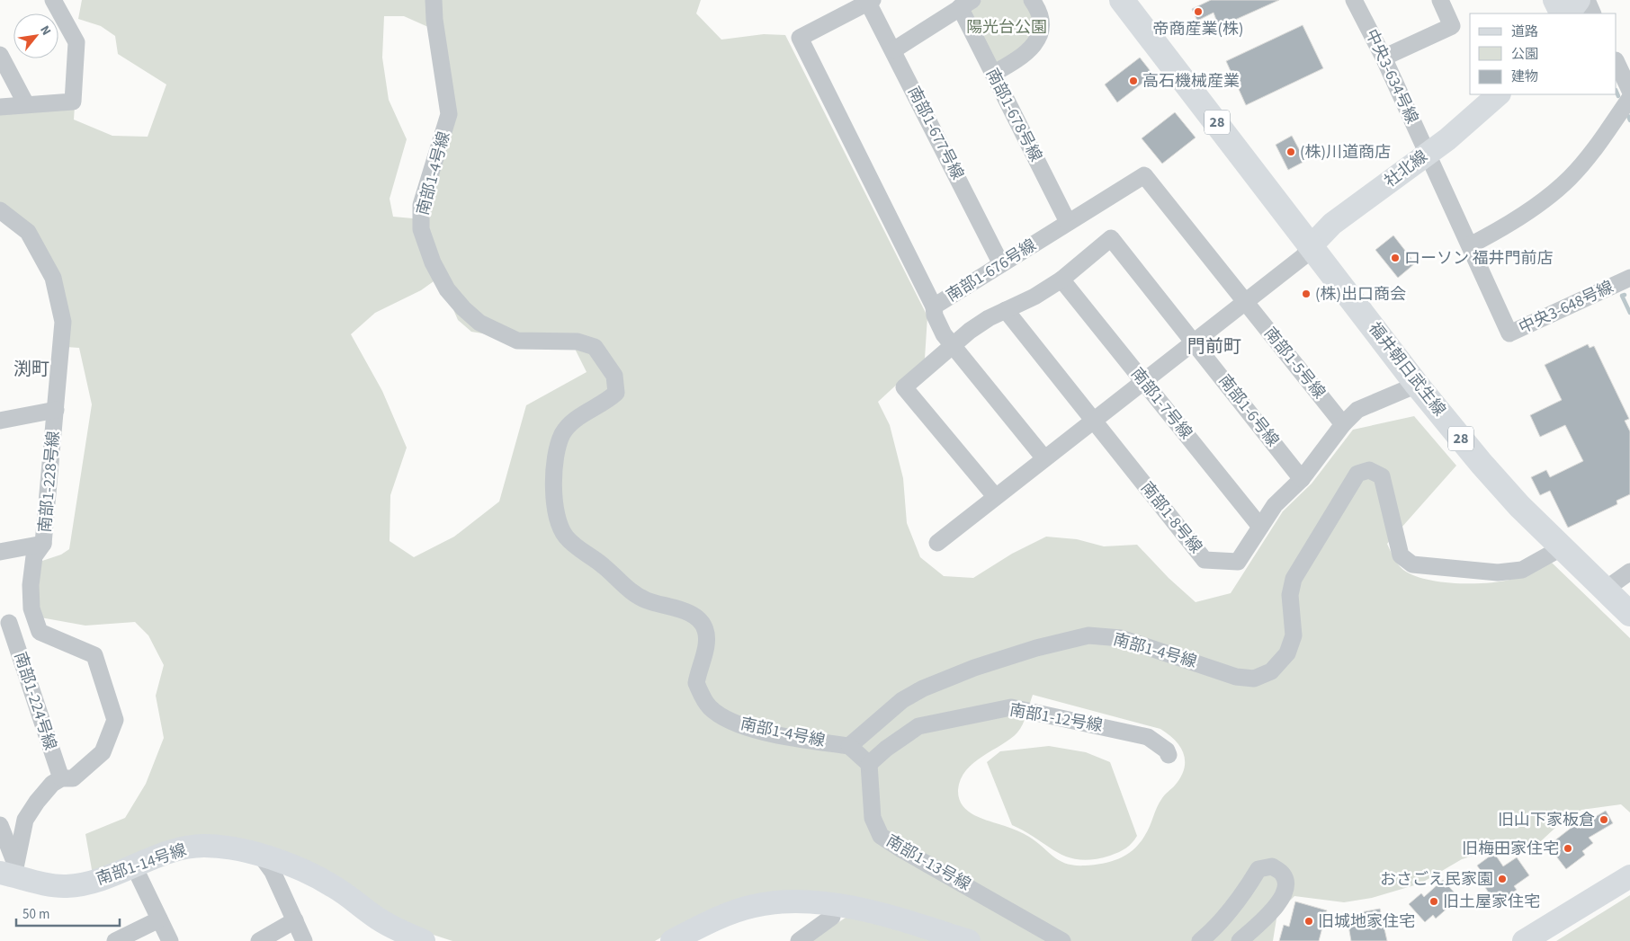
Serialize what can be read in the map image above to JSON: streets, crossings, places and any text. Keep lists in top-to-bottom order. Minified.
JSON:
{"streets":{"main road":["28","福井朝日武生線"],"street":["中央3-634号線","南部1-678号線","南部1-677号線","社北線","南部1-4号線","南部1-676号線","中央3-648号線","南部1-5号線","南部1-7号線","南部1-6号線","南部1-228号線","南部1-8号線","南部1-224号線","南部1-12号線","南部1-13号線","南部1-14号線"]},"crossings":[["中央3-634号線","社北線"],["中央3-634号線","中央3-648号線"],["南部1-678号線","南部1-676号線"],["南部1-677号線","南部1-676号線"],["社北線","中央3-648号線"],["社北線","福井朝日武生線"],["南部1-4号線","福井朝日武生線"],["南部1-676号線","南部1-5号線"],["南部1-5号線","南部1-8号線"],["福井朝日武生線","南部1-8号線"],["南部1-7号線","南部1-6号線"],["南部1-7号線","南部1-8号線"],["南部1-6号線","南部1-8号線"],["南部1-228号線","南部1-224号線"],["南部1-228号線","南部1-14号線"],["南部1-12号線","南部1-13号線"]],"districts":["門前町","渕町"],"parks":["陽光台公園"],"places":["帝商産業(株)","高石機械産業","(株)川道商店","ローソン 福井門前店","(株)出口商会","旧山下家板倉","旧梅田家住宅","おさごえ民家園","旧土屋家住宅","旧城地家住宅"],"legend":["道路","公園","建物"],"scale_bar":"50 m","north":"top right"}
